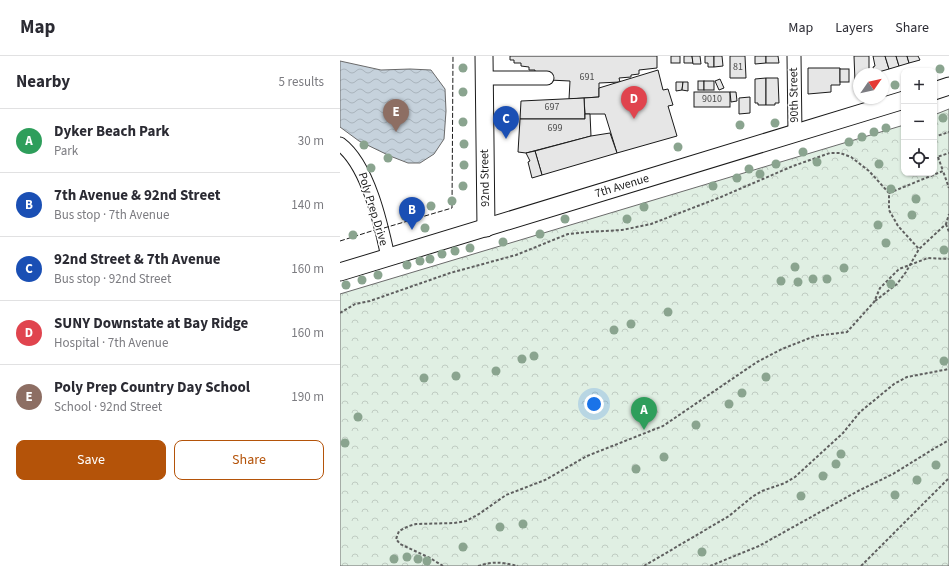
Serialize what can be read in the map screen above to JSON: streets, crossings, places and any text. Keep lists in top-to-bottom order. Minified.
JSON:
{"streets":{"main road":["92nd Street","7th Avenue"],"street":["90th Street","Poly Prep Drive"]},"crossings":[["90th Street","7th Avenue"],["92nd Street","7th Avenue"],["7th Avenue","Poly Prep Drive"]],"house_numbers":["81","691","9010","697","699"],"north":"top right","page":{"header":"Map","nav":["Map","Layers","Share"],"heading":["Nearby","5 results"],"map_buttons":["+","−"],"pins":["D","E","C","B","A"],"list":[{"mark":"A","name":"Dyker Beach Park","note":"Park","value":"30 m"},{"mark":"B","name":"7th Avenue & 92nd Street","note":"Bus stop · 7th Avenue","value":"140 m"},{"mark":"C","name":"92nd Street & 7th Avenue","note":"Bus stop · 92nd Street","value":"160 m"},{"mark":"D","name":"SUNY Downstate at Bay Ridge","note":"Hospital · 7th Avenue","value":"160 m"},{"mark":"E","name":"Poly Prep Country Day School","note":"School · 92nd Street","value":"190 m"}],"buttons":["Save","Share"]}}
